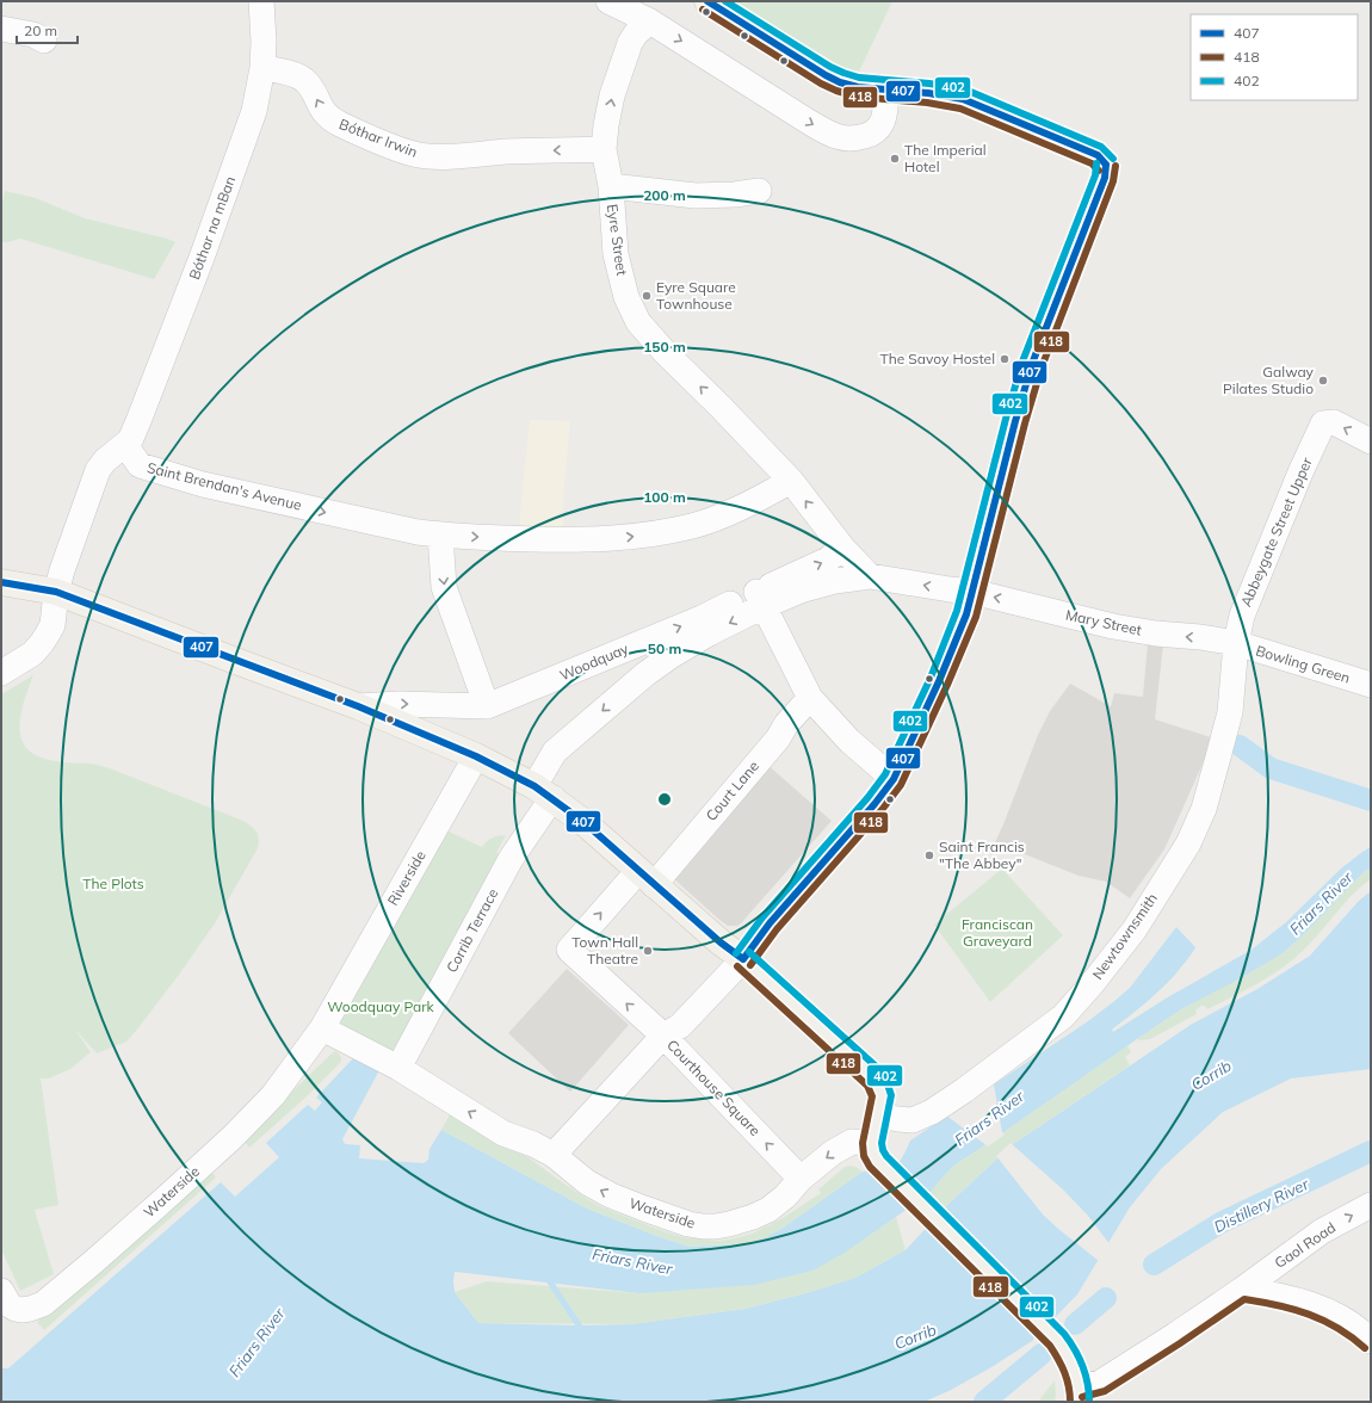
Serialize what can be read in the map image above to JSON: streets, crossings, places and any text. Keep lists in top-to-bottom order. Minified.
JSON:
{"streets":{"street":["Bóthar Irwin","Bóthar na mBan","Eyre Street","Saint Brendan's Avenue","Abbeygate Street Upper","Mary Street","Woodquay","Bowling Green","Court Lane","Riverside","Corrib Terrace","Newtownsmith","Courthouse Square","Waterside","Gaol Road"]},"crossings":[["Bóthar Irwin","Bóthar na mBan"],["Bóthar Irwin","Eyre Street"],["Bóthar na mBan","Saint Brendan's Avenue"],["Eyre Street","Saint Brendan's Avenue"],["Eyre Street","Mary Street"],["Eyre Street","Woodquay"],["Abbeygate Street Upper","Mary Street"],["Abbeygate Street Upper","Bowling Green"],["Abbeygate Street Upper","Newtownsmith"],["Mary Street","Woodquay"],["Mary Street","Bowling Green"],["Mary Street","Newtownsmith"],["Woodquay","Corrib Terrace"],["Bowling Green","Newtownsmith"],["Court Lane","Courthouse Square"],["Riverside","Waterside"],["Corrib Terrace","Waterside"],["Courthouse Square","Waterside"]],"one_way":["Bóthar Irwin","Eyre Street","Saint Brendan's Avenue","Abbeygate Street Upper","Mary Street","Courthouse Square","Waterside","Gaol Road"],"water":["Friars River","Corrib","Distillery River"],"parks":["The Plots","Franciscan Graveyard","Woodquay Park"],"places":["The Imperial Hotel","Eyre Square Townhouse","The Savoy Hostel","Galway Pilates Studio","Saint Francis \"The Abbey\"","Town Hall Theatre"],"lines":["transit line 407","transit line 402","transit line 418"],"legend":["407","418","402"],"scale_bar":"20 m","rings":["200 m","150 m","100 m","50 m"]}
